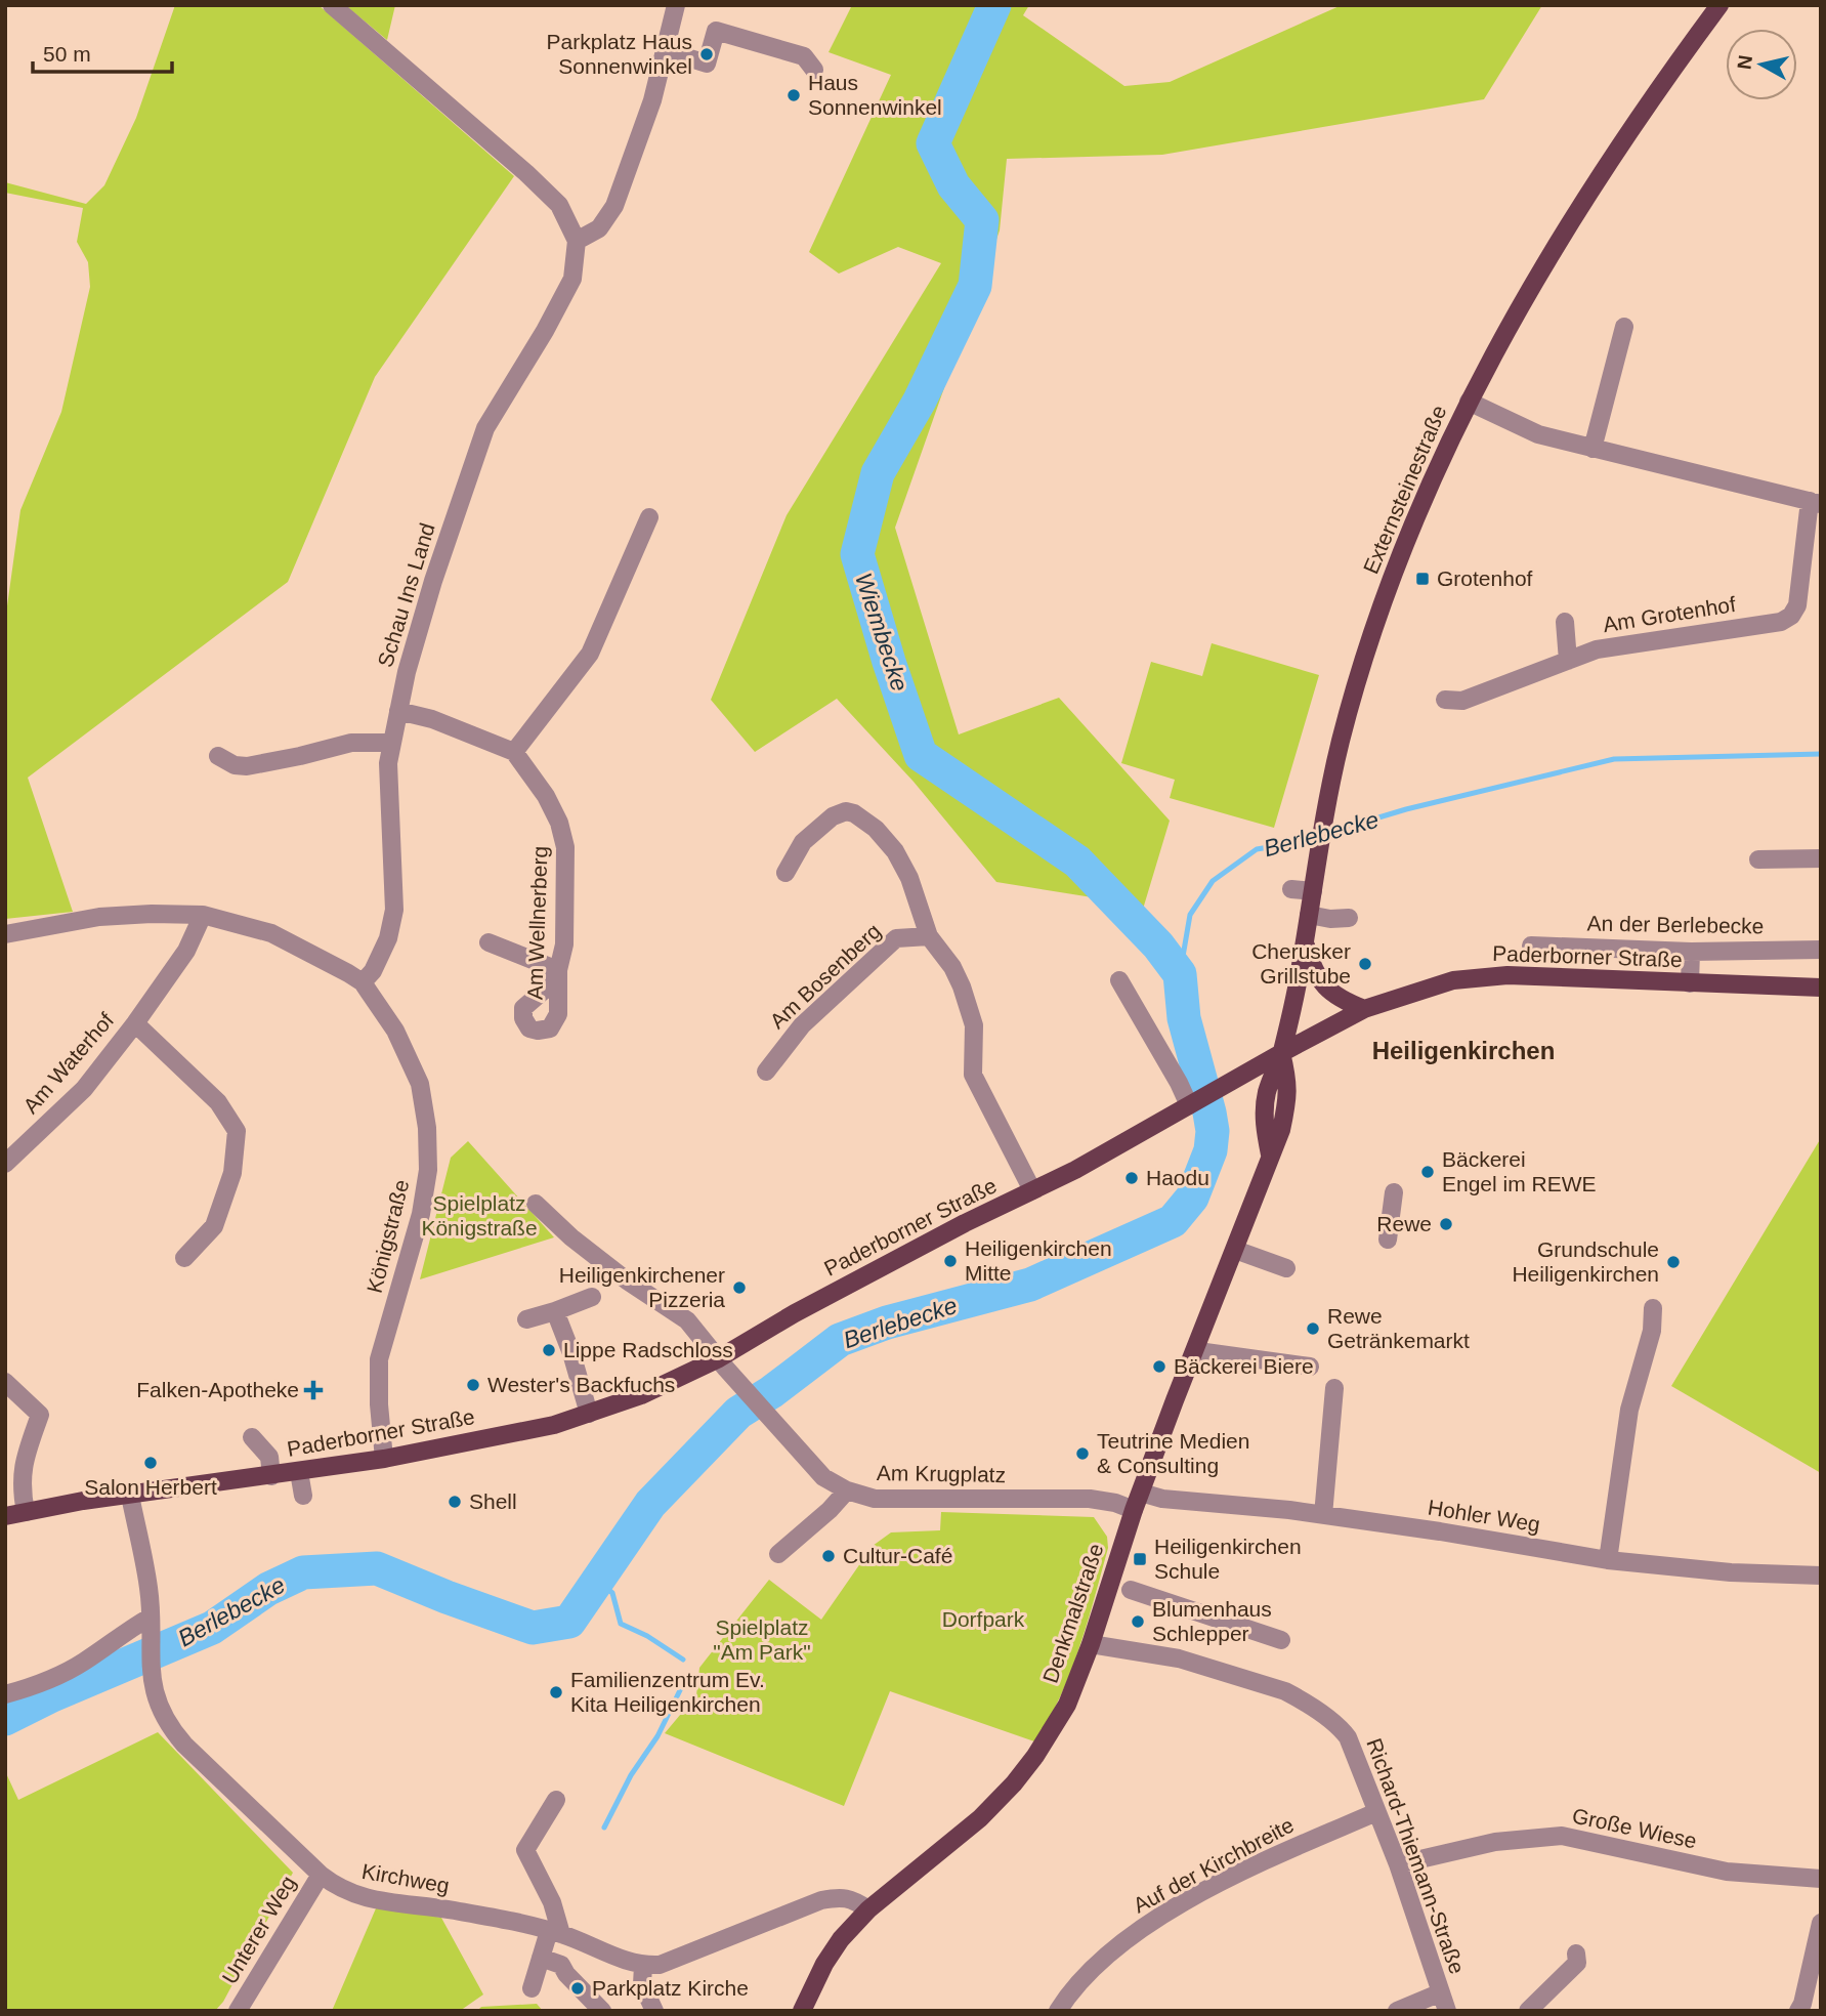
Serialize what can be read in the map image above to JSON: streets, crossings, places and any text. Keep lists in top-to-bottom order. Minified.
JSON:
{"streets":{"main road":["Externsteinestraße","Paderborner Straße","Denkmalstraße"],"street":["Schau Ins Land","Am Grotenhof","Am Wellnerberg","An der Berlebecke","Am Bosenberg","Am Waterhof","Königstraße","Am Krugplatz","Hohler Weg","Große Wiese","Richard-Thiemann-Straße","Auf der Kirchbreite","Kirchweg","Unterer Weg"]},"crossings":[["Externsteinestraße","Am Grotenhof"],["Externsteinestraße","Paderborner Straße"],["Externsteinestraße","Denkmalstraße"],["Schau Ins Land","Königstraße"],["Paderborner Straße","Königstraße"],["Paderborner Straße","Am Krugplatz"],["Paderborner Straße","Denkmalstraße"],["Paderborner Straße","Kirchweg"],["Am Waterhof","Königstraße"],["Am Krugplatz","Hohler Weg"],["Am Krugplatz","Denkmalstraße"],["Hohler Weg","Denkmalstraße"],["Denkmalstraße","Richard-Thiemann-Straße"],["Große Wiese","Richard-Thiemann-Straße"],["Richard-Thiemann-Straße","Auf der Kirchbreite"],["Kirchweg","Unterer Weg"]],"districts":["Heiligenkirchen"],"water":["Wiembecke","Berlebecke"],"parks":["Spielplatz Königstraße","Dorfpark","Spielplatz \"Am Park\""],"places":{"other":["Parkplatz Haus Sonnenwinkel","Haus Sonnenwinkel","Cherusker Grillstube","Bäckerei Engel im REWE","Haodu","Rewe","Heiligenkirchen Mitte","Grundschule Heiligenkirchen","Heiligenkirchener Pizzeria","Rewe Getränkemarkt","Lippe Radschloss","Bäckerei Biere","Wester's Backfuchs","Teutrine Medien & Consulting","Salon Herbert","Shell","Cultur-Café","Blumenhaus Schlepper","Familienzentrum Ev. Kita Heiligenkirchen","Parkplatz Kirche"],"transit":["Grotenhof","Heiligenkirchen Schule"],"health":["Falken-Apotheke"]},"scale_bar":"50 m","north":"left"}
